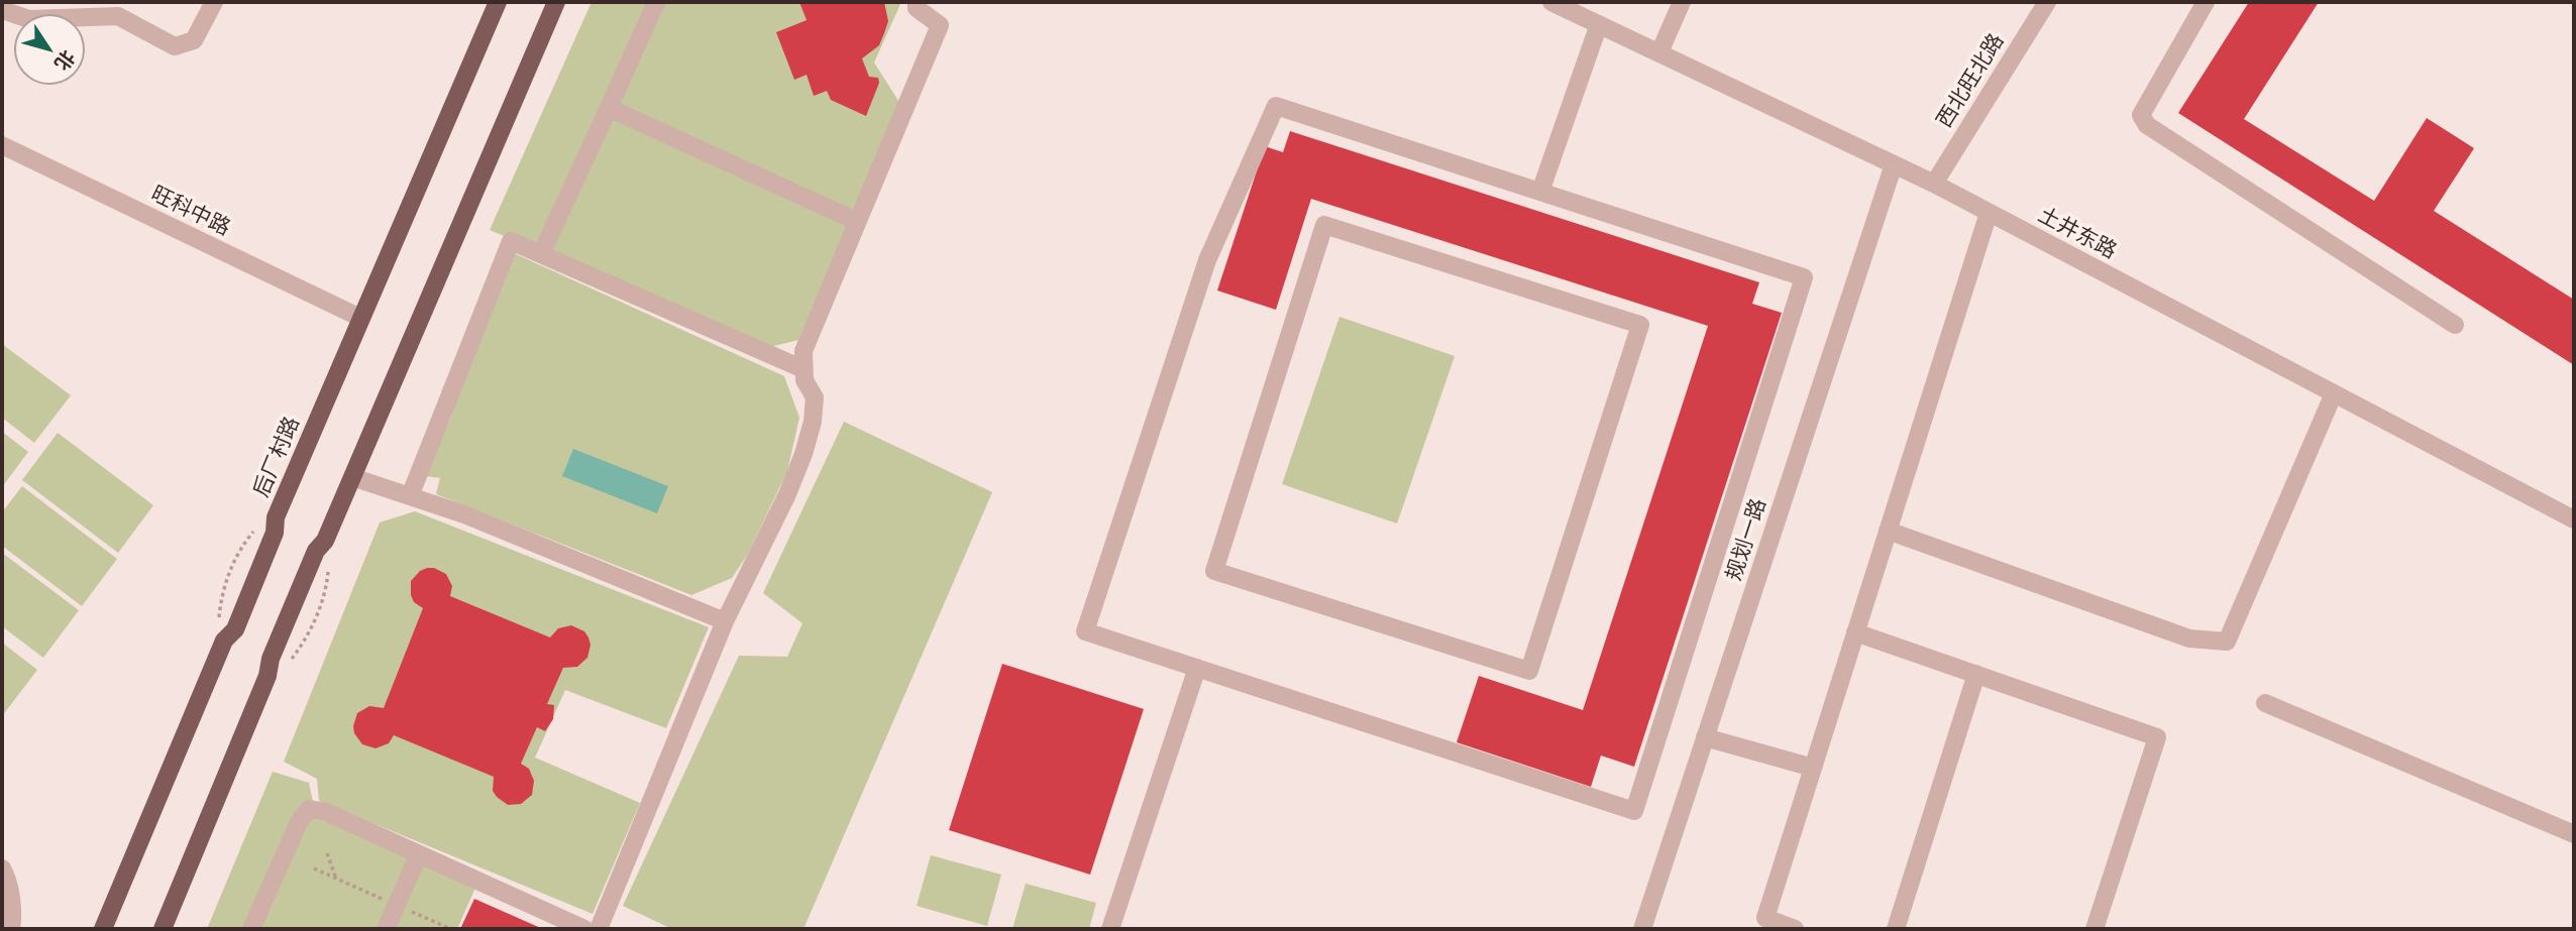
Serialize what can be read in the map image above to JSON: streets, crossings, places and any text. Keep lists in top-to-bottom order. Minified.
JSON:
{"streets":{"main road":["后厂村路"],"street":["西北旺北路","旺科中路","土井东路","规划一路"]},"crossings":[["西北旺北路","土井东路"],["旺科中路","后厂村路"],["土井东路","规划一路"]],"north":"bottom right"}
